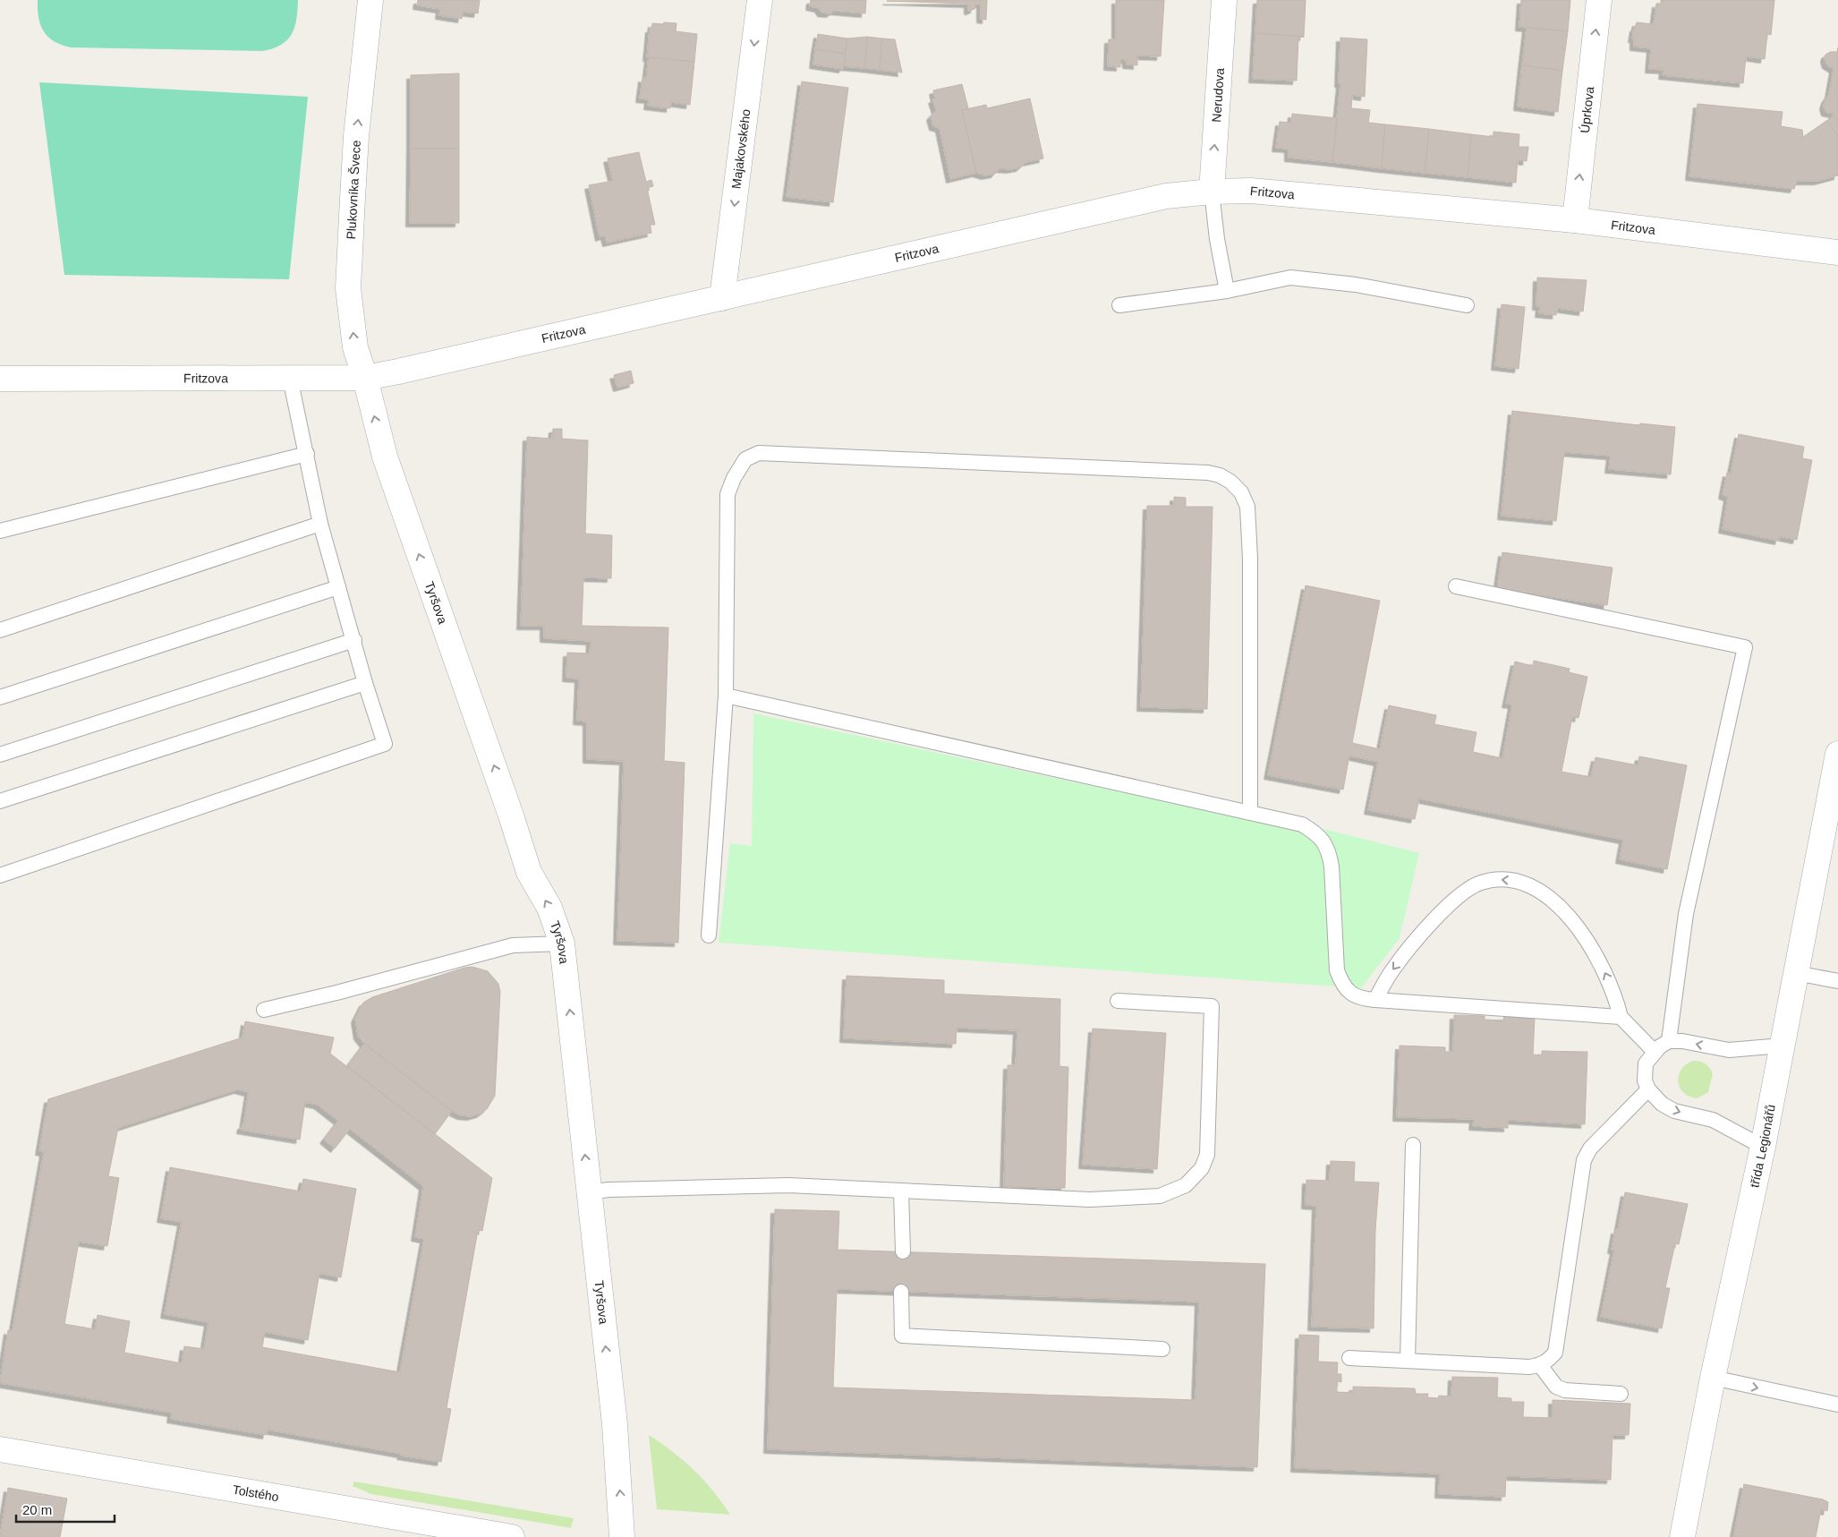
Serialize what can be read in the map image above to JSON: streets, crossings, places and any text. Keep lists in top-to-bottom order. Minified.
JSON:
{"streets":{"street":["Nerudova","Úprkova","Majakovského","Plukovníka Švece","Fritzova","Tyršova","třída Legionářů","Tolstého"]},"crossings":[["Nerudova","Fritzova"],["Úprkova","Fritzova"],["Majakovského","Fritzova"],["Plukovníka Švece","Fritzova"],["Plukovníka Švece","Tyršova"],["Fritzova","Tyršova"]],"one_way":["Nerudova","Úprkova","Majakovského","Plukovníka Švece","Tyršova"],"scale_bar":"20 m"}
